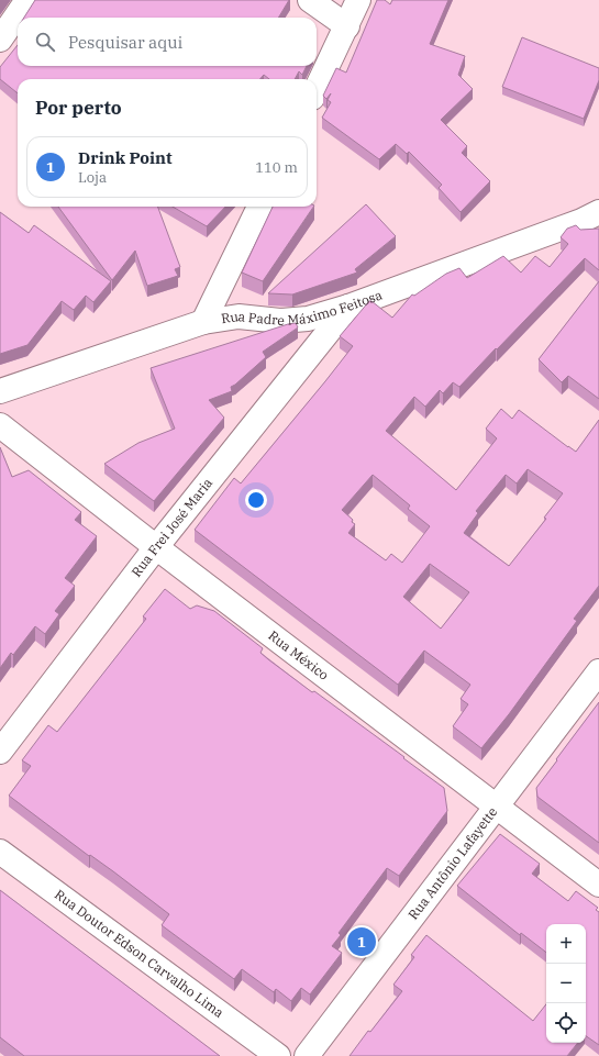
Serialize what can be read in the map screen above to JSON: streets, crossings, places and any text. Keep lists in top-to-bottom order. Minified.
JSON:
{"streets":{"street":["Rua Padre Máximo Feitosa","Rua Frei José Maria","Rua México","Rua Antônio Lafayette","Rua Doutor Edson Carvalho Lima"]},"crossings":[["Rua Padre Máximo Feitosa","Rua Frei José Maria"],["Rua Frei José Maria","Rua México"],["Rua México","Rua Antônio Lafayette"]],"page":{"search":"Pesquisar aqui","heading":"Por perto","list":[{"mark":"1","name":"Drink Point","note":"Loja","value":"110 m"}],"map_buttons":["+","−"],"pins":"1"}}
